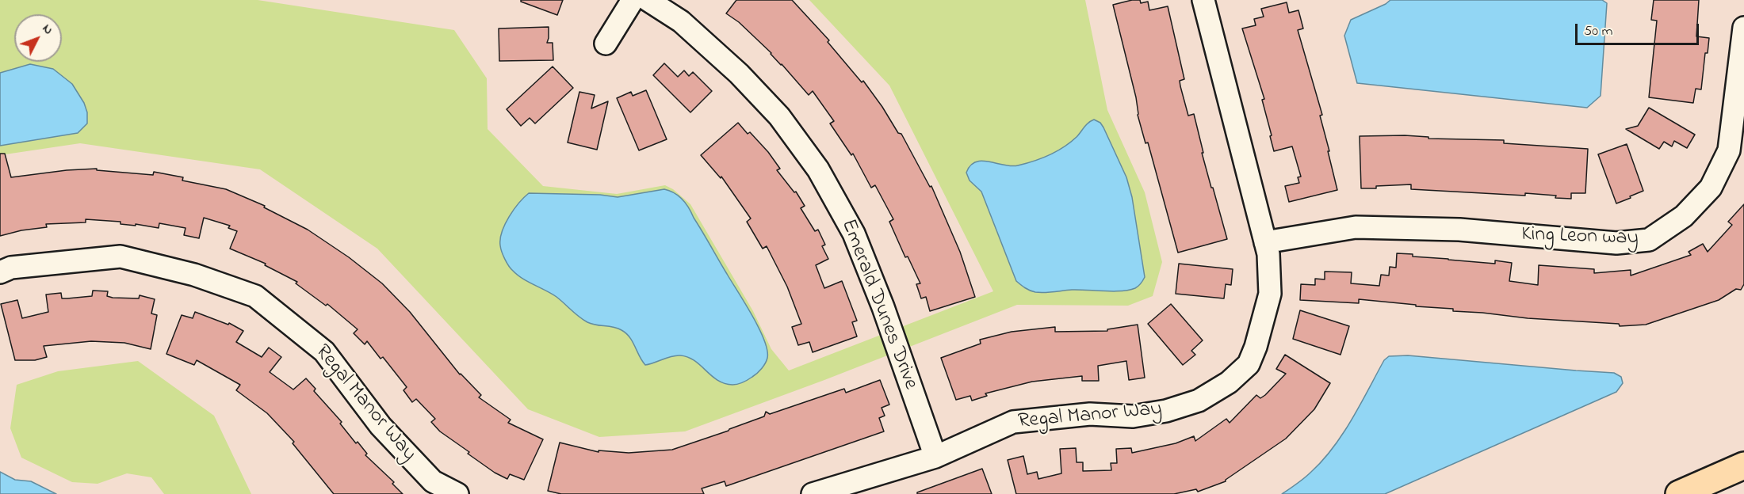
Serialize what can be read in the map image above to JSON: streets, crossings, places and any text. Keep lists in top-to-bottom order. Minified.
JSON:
{"streets":{"street":["King Leon way","Emerald Dunes Drive","Regal Manor Way"]},"crossings":[["King Leon way","Regal Manor Way"],["Emerald Dunes Drive","Regal Manor Way"]],"scale_bar":"50 m","north":"top right"}
